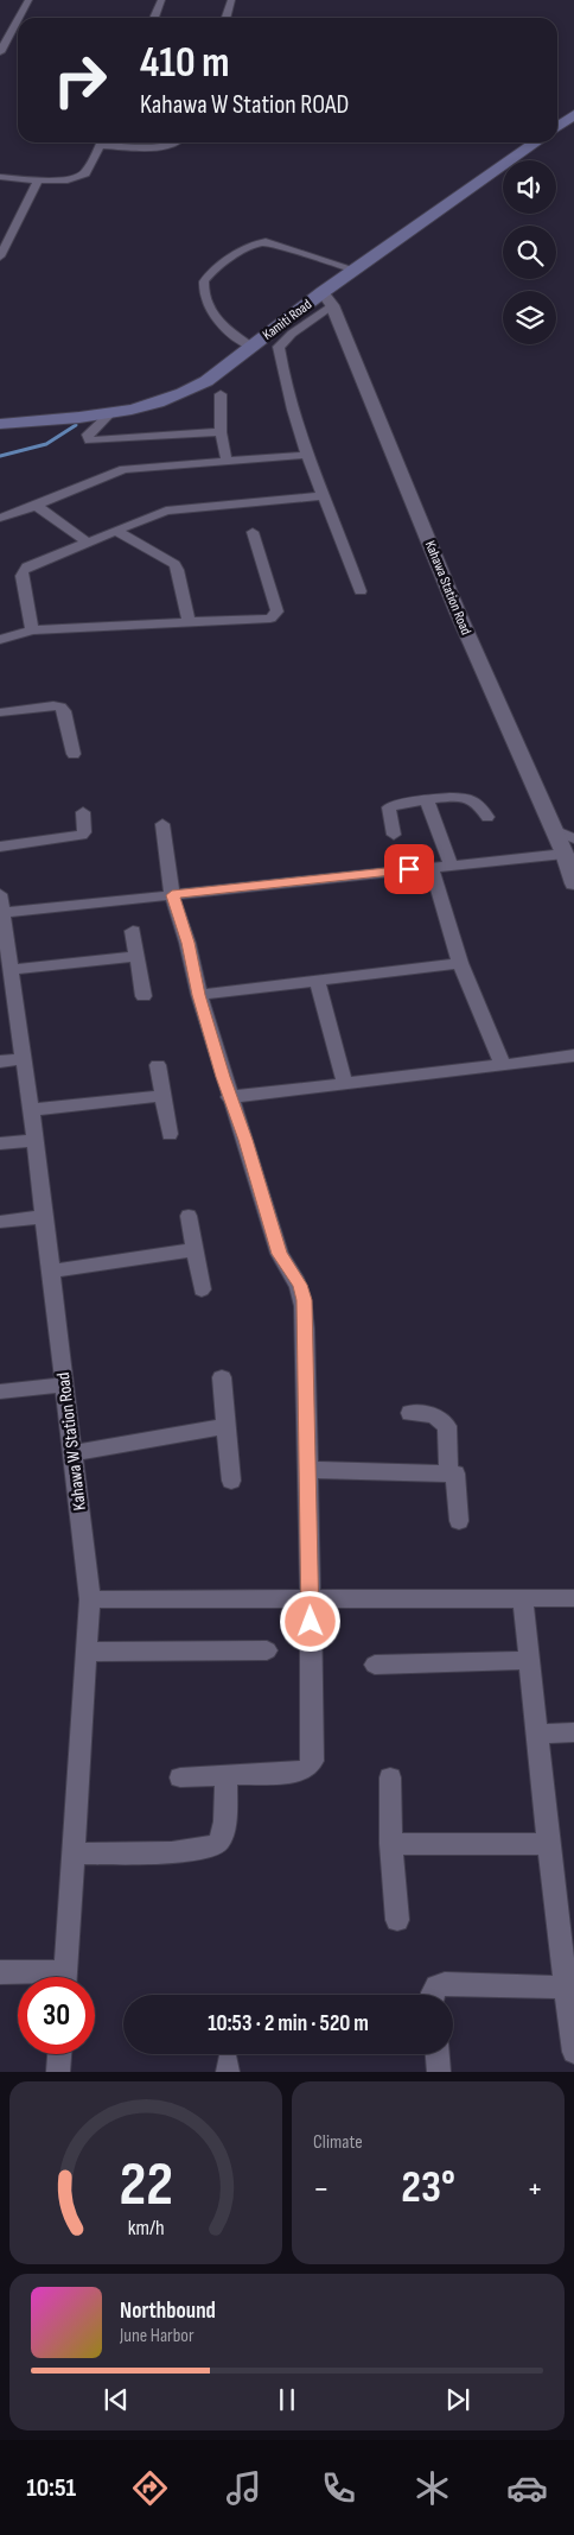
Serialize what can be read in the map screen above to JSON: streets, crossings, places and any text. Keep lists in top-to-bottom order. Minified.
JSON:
{"streets":{"main road":["Kamiti Road"],"street":["Kahawa Station Road","Kahawa W Station Road"]},"crossings":[["Kamiti Road","Kahawa Station Road"]],"page":{"turn":["410 m","Kahawa W Station ROAD"],"limit":"30","trip":"10:53 · 2 min · 520 m","tile":"Climate","heat":["−","23°","+"],"song":["Northbound","June Harbor"],"tabs":"10:51","gauge":["22","km/h"]}}
